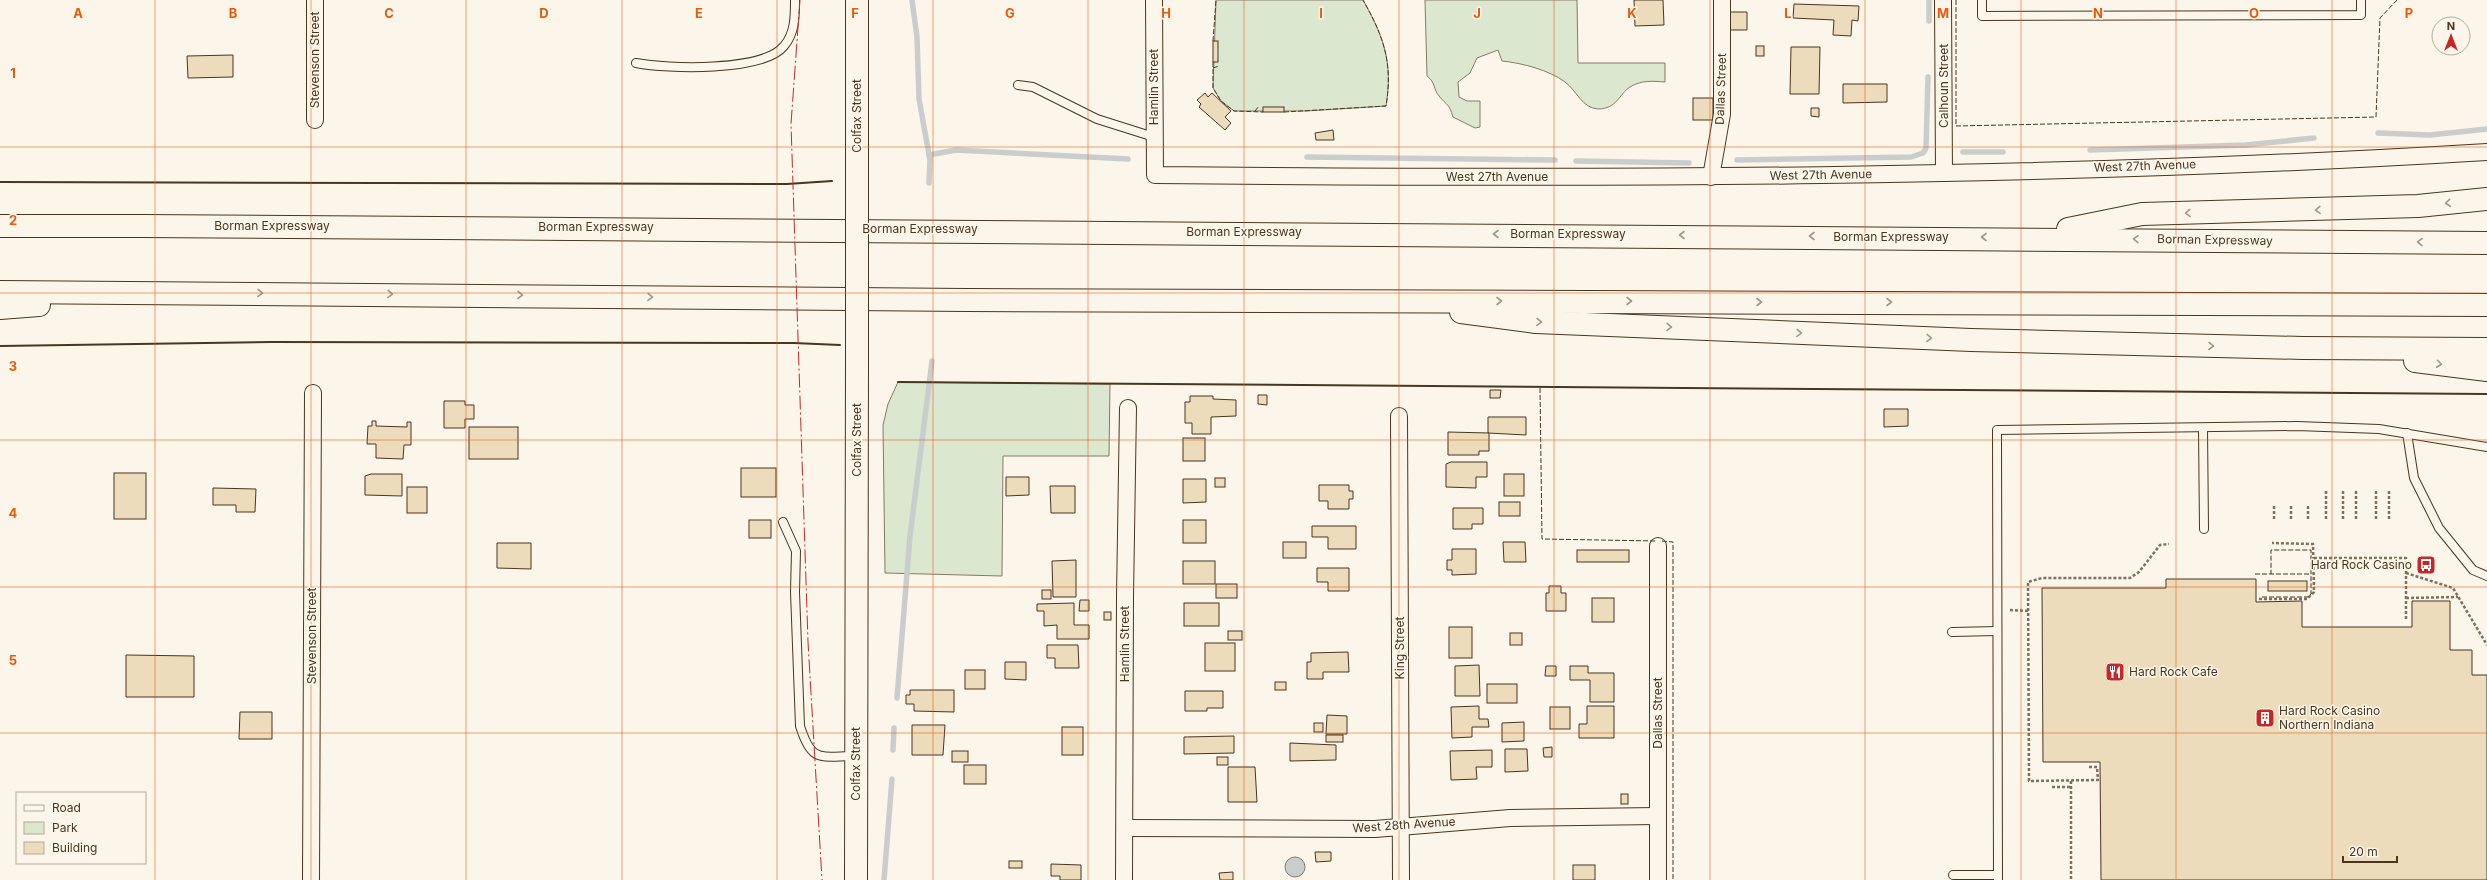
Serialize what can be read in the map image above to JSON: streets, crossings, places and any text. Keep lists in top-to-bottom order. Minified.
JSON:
{"streets":{"main road":["Colfax Street","Borman Expressway"],"street":["Stevenson Street","Calhoun Street","Hamlin Street","Dallas Street","West 27th Avenue","King Street","West 28th Avenue"]},"crossings":[["Calhoun Street","West 27th Avenue"],["Hamlin Street","West 27th Avenue"],["Hamlin Street","West 28th Avenue"],["Dallas Street","West 27th Avenue"],["Dallas Street","West 28th Avenue"],["King Street","West 28th Avenue"]],"places":{"bus stop":["Hard Rock Casino"],"restaurant":["Hard Rock Cafe"],"building":["Hard Rock Casino Northern Indiana"]},"legend":["Road","Park","Building"],"scale_bar":"20 m","north":"top","grid":{"columns":["A","B","C","D","E","F","G","H","I","J","K","L","M","N","O","P"],"rows":["1","2","3","4","5"]}}
